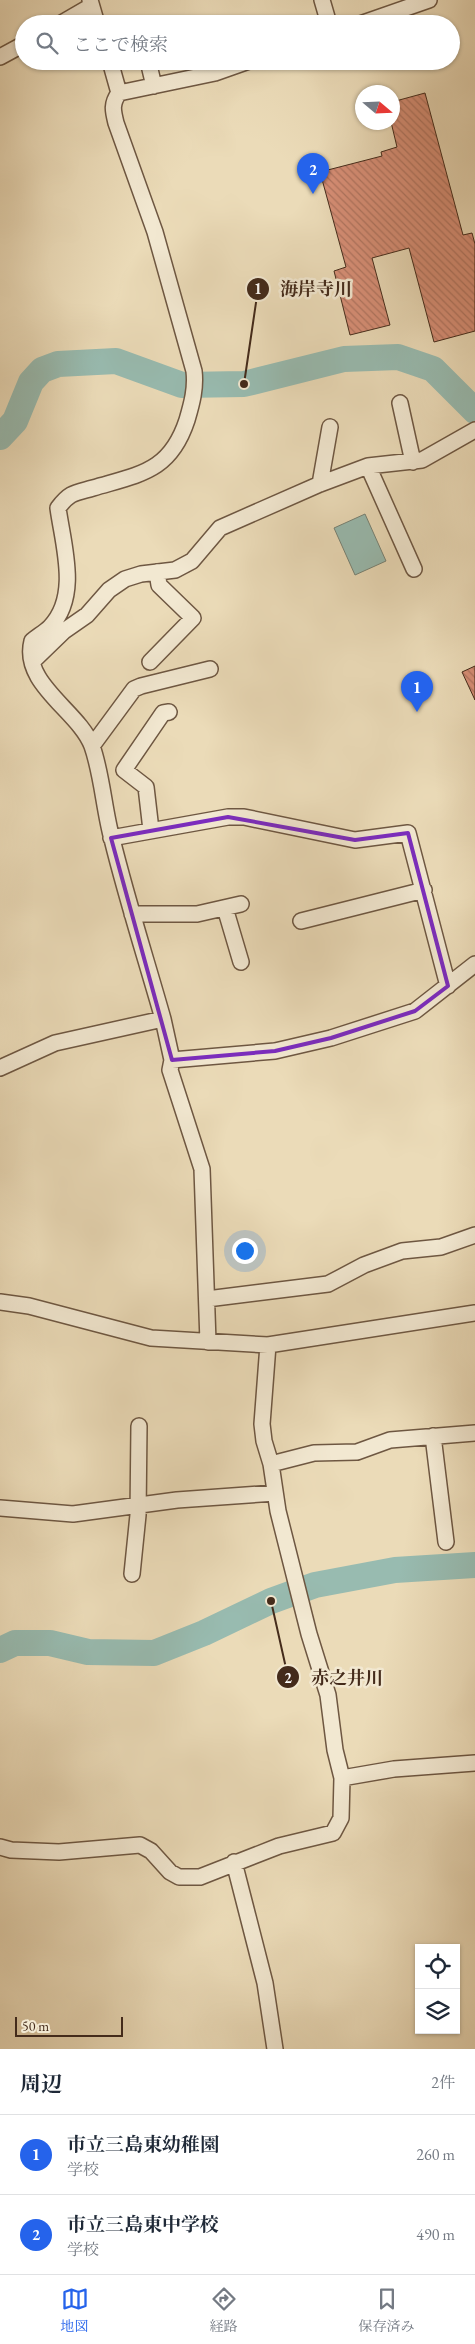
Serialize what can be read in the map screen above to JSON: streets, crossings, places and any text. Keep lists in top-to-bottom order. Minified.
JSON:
{"places":["海岸寺川","赤之井川"],"scale_bar":"50 m","north":"right","page":{"search":"ここで検索","pins":["2","1"],"scale":"50 m","heading":["周辺","2件"],"list":[{"mark":"1","name":"市立三島東幼稚園","note":"学校","value":"260 m"},{"mark":"2","name":"市立三島東中学校","note":"学校","value":"490 m"}],"nav":["地図","経路","保存済み"]}}
